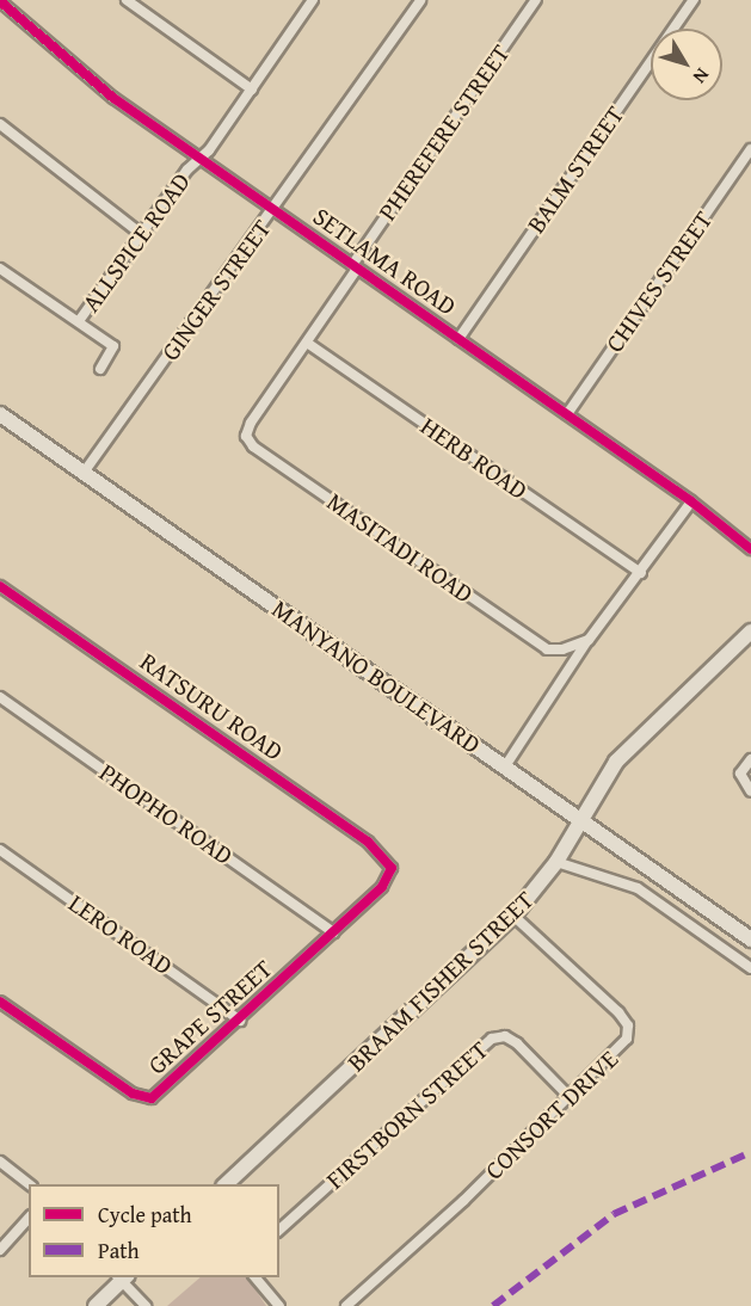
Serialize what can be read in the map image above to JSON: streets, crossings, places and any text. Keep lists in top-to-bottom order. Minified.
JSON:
{"streets":{"street":["PHEREFERE STREET","BALM STREET","ALLSPICE ROAD","SETLAMA ROAD","CHIVES STREET","GINGER STREET","HERB ROAD","MASITADI ROAD","MANYANO BOULEVARD","RATSURU ROAD","PHOPHO ROAD","LERO ROAD","BRAAM FISHER STREET","GRAPE STREET","FIRSTBORN STREET","CONSORT DRIVE"]},"crossings":[["PHEREFERE STREET","SETLAMA ROAD"],["PHEREFERE STREET","MASITADI ROAD"],["BALM STREET","SETLAMA ROAD"],["ALLSPICE ROAD","SETLAMA ROAD"],["SETLAMA ROAD","CHIVES STREET"],["SETLAMA ROAD","GINGER STREET"],["SETLAMA ROAD","MASITADI ROAD"],["GINGER STREET","MANYANO BOULEVARD"],["HERB ROAD","MASITADI ROAD"],["MANYANO BOULEVARD","BRAAM FISHER STREET"],["RATSURU ROAD","GRAPE STREET"],["PHOPHO ROAD","GRAPE STREET"],["LERO ROAD","GRAPE STREET"],["BRAAM FISHER STREET","CONSORT DRIVE"],["FIRSTBORN STREET","CONSORT DRIVE"]],"legend":["Cycle path","Path"],"north":"bottom right"}
